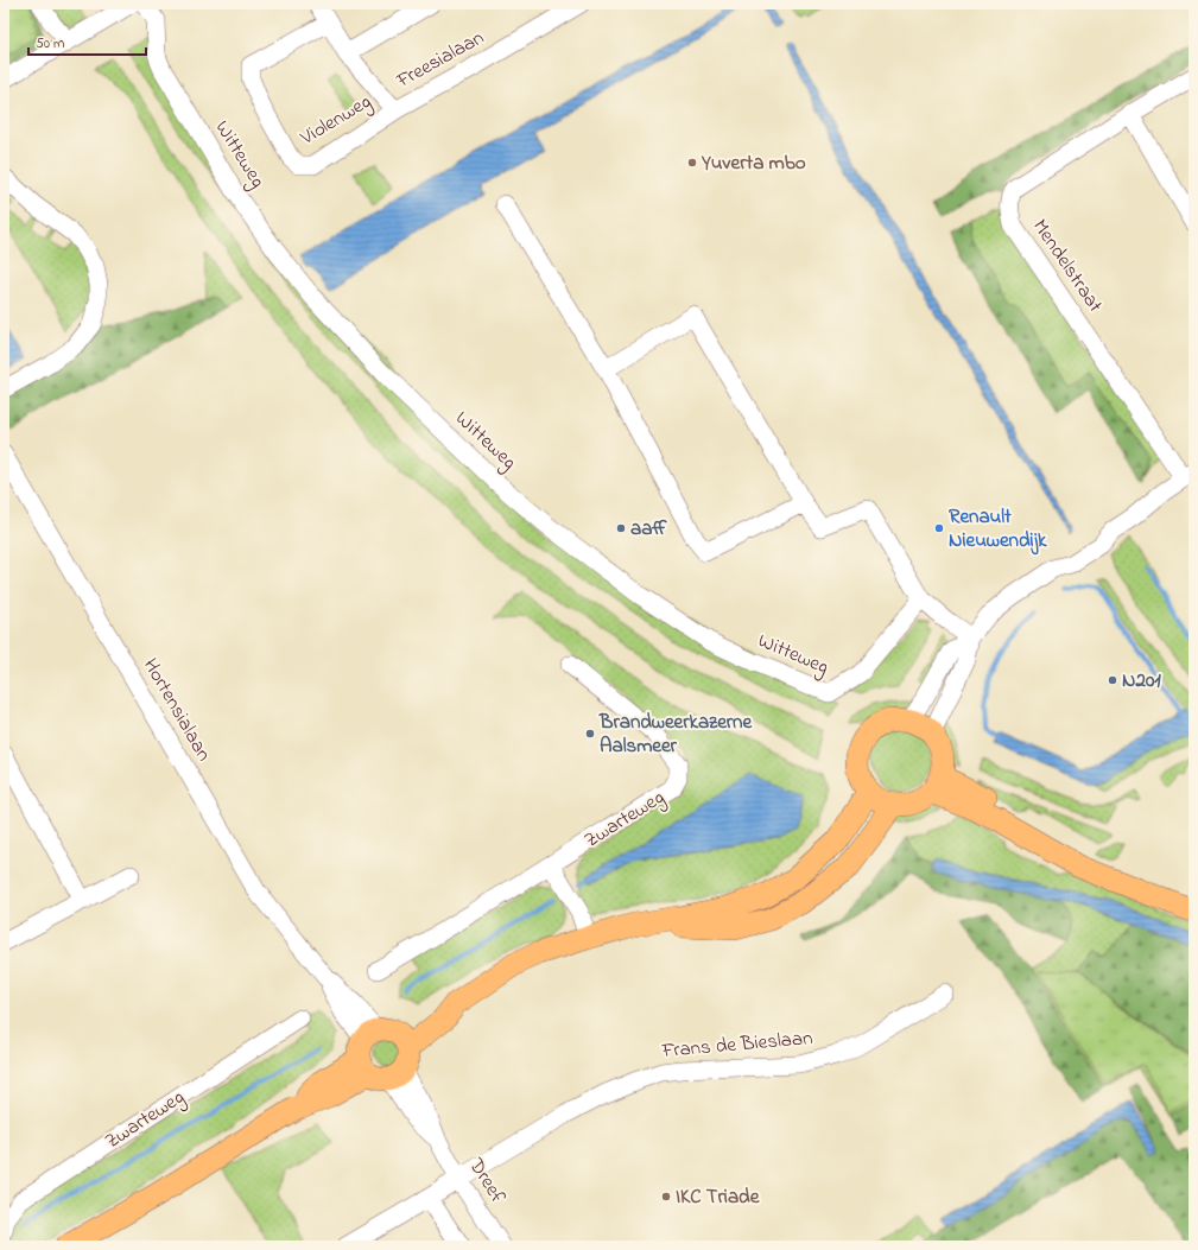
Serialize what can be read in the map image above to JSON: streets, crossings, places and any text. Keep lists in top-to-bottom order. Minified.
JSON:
{"streets":{"street":["Freesialaan","Violenweg","Witteweg","Mendelstraat","Hortensialaan","Zwarteweg","Frans de Bieslaan","Dreef"]},"crossings":[["Freesialaan","Violenweg"],["Hortensialaan","Dreef"],["Frans de Bieslaan","Dreef"]],"places":["Yuverta mbo","aaff","Renault Nieuwendijk","N201","Brandweerkazerne Aalsmeer","IKC Triade"],"scale_bar":"50 m"}
